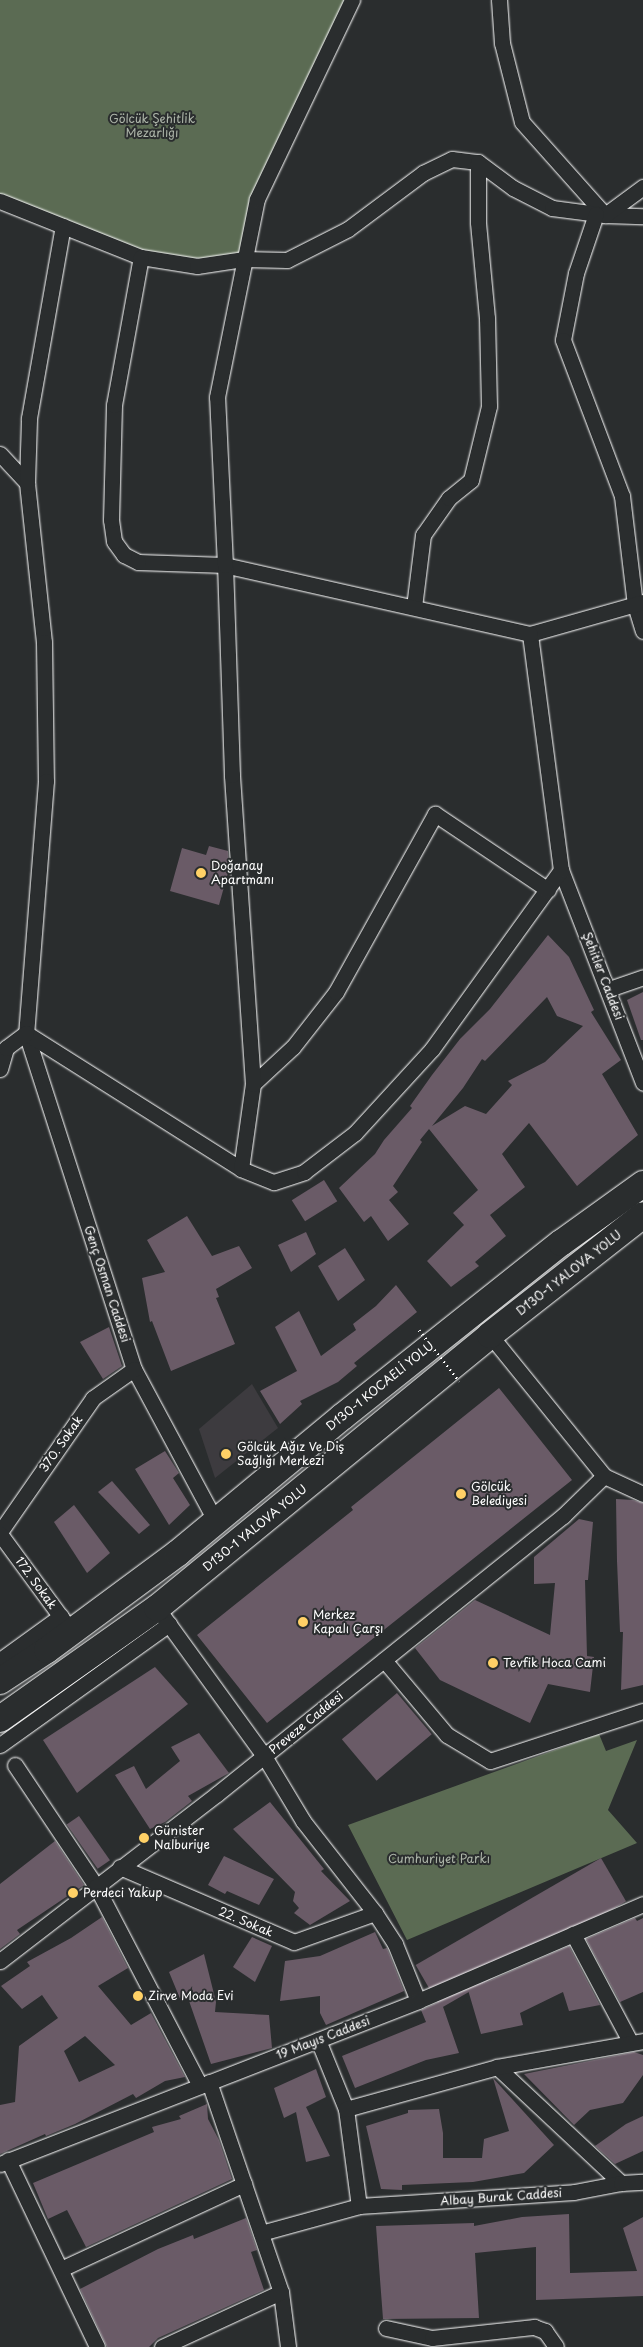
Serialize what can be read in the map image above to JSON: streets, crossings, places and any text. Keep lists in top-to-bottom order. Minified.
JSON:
{"streets":{"highway":["D130-1 YALOVA YOLU","D130-1 KOCAELİ YOLU"],"street":["Şehitler Caddesi","Genç Osman Caddesi","370. Sokak","172. Sokak","Preveze Caddesi","22. Sokak","19 Mayıs Caddesi","Albay Burak Caddesi"]},"crossings":[["Genç Osman Caddesi","D130-1 KOCAELİ YOLU"],["Genç Osman Caddesi","370. Sokak"],["D130-1 KOCAELİ YOLU","172. Sokak"],["370. Sokak","172. Sokak"],["Preveze Caddesi","22. Sokak"]],"parks":["Gölcük Şehitlik Mezarlığı","Cumhuriyet Parkı"],"places":["Doğanay Apartmanı","Gölcük Ağız Ve Diş Sağlığı Merkezi","Gölcük Belediyesi","Merkez Kapalı Çarşı","Tevfik Hoca Cami","Günister Nalburiye","Perdeci Yakup","Zirve Moda Evi"]}
